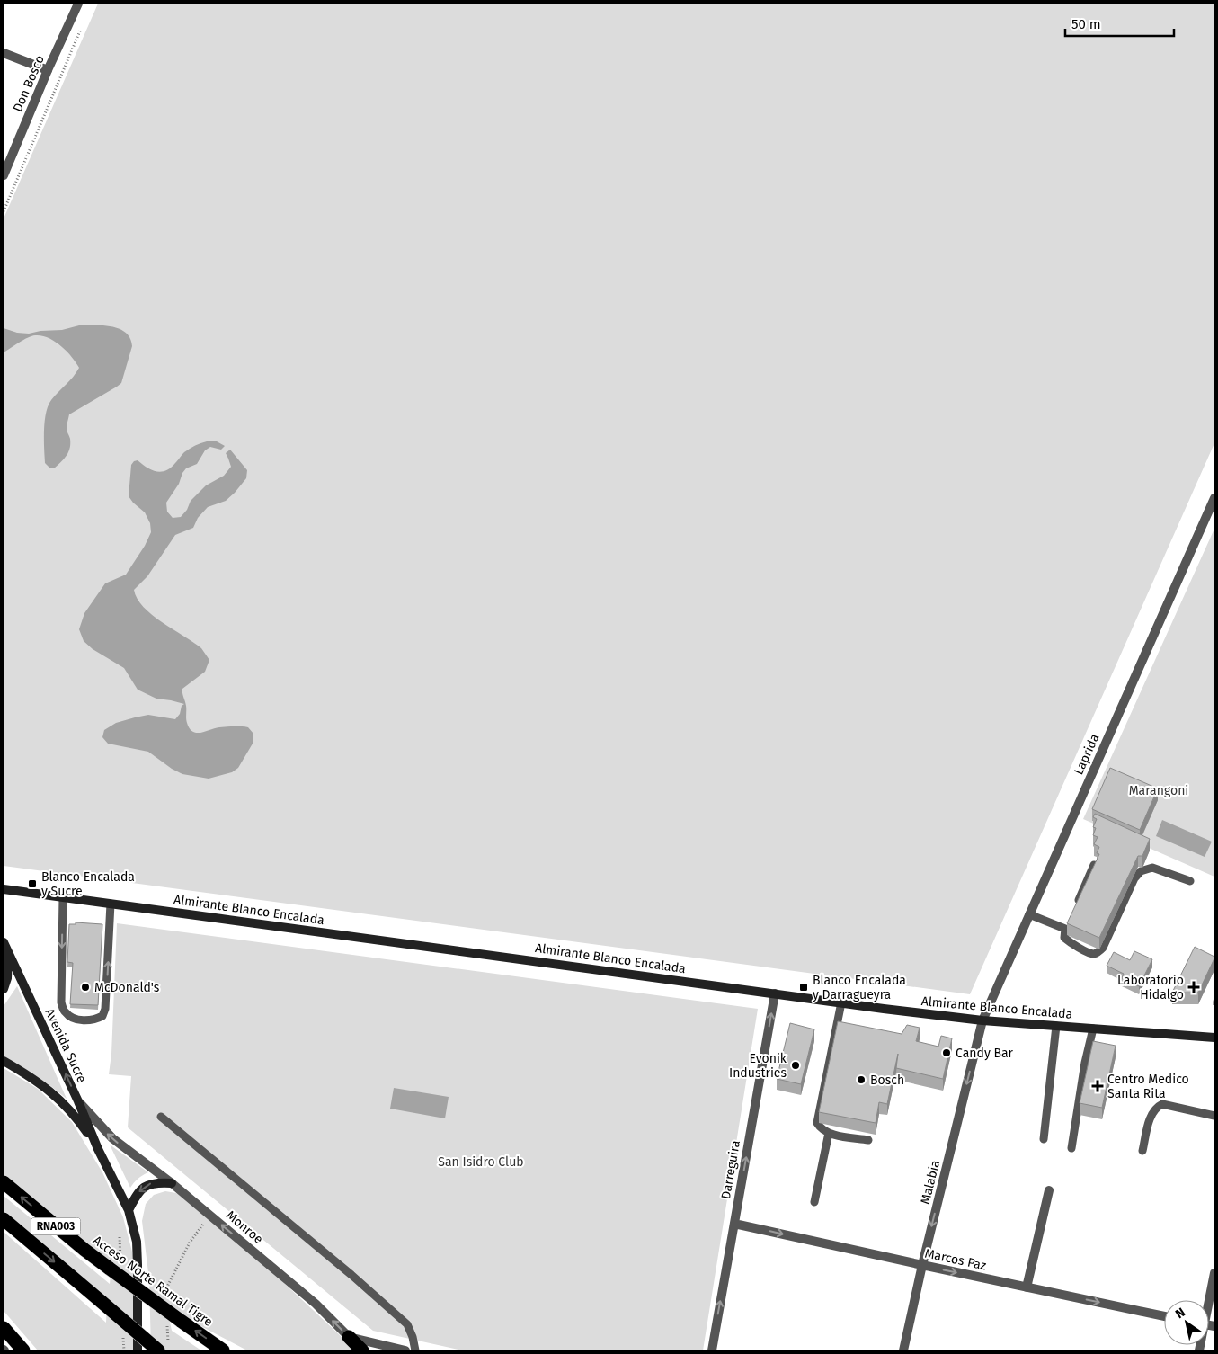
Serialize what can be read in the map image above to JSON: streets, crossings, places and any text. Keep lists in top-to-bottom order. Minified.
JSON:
{"streets":{"highway":["RNA003","Acceso Norte Ramal Tigre"],"main road":["Almirante Blanco Encalada","Avenida Sucre"],"street":["Don Bosco","Laprida","Darreguira","Malabia","Monroe","Marcos Paz"]},"crossings":[["Laprida","Almirante Blanco Encalada"],["Laprida","Malabia"],["Almirante Blanco Encalada","Darreguira"],["Almirante Blanco Encalada","Malabia"],["Avenida Sucre","Monroe"],["Darreguira","Marcos Paz"],["Malabia","Marcos Paz"]],"one_way":["Darreguira","Malabia","Monroe","Marcos Paz"],"parks":["Marangoni","San Isidro Club"],"places":{"transit":["Blanco Encalada y Sucre","Blanco Encalada y Darragueyra"],"other":["McDonald's","Candy Bar","Evonik Industries","Bosch"],"health":["Laboratorio Hidalgo","Centro Medico Santa Rita"]},"scale_bar":"50 m","north":"top left"}
